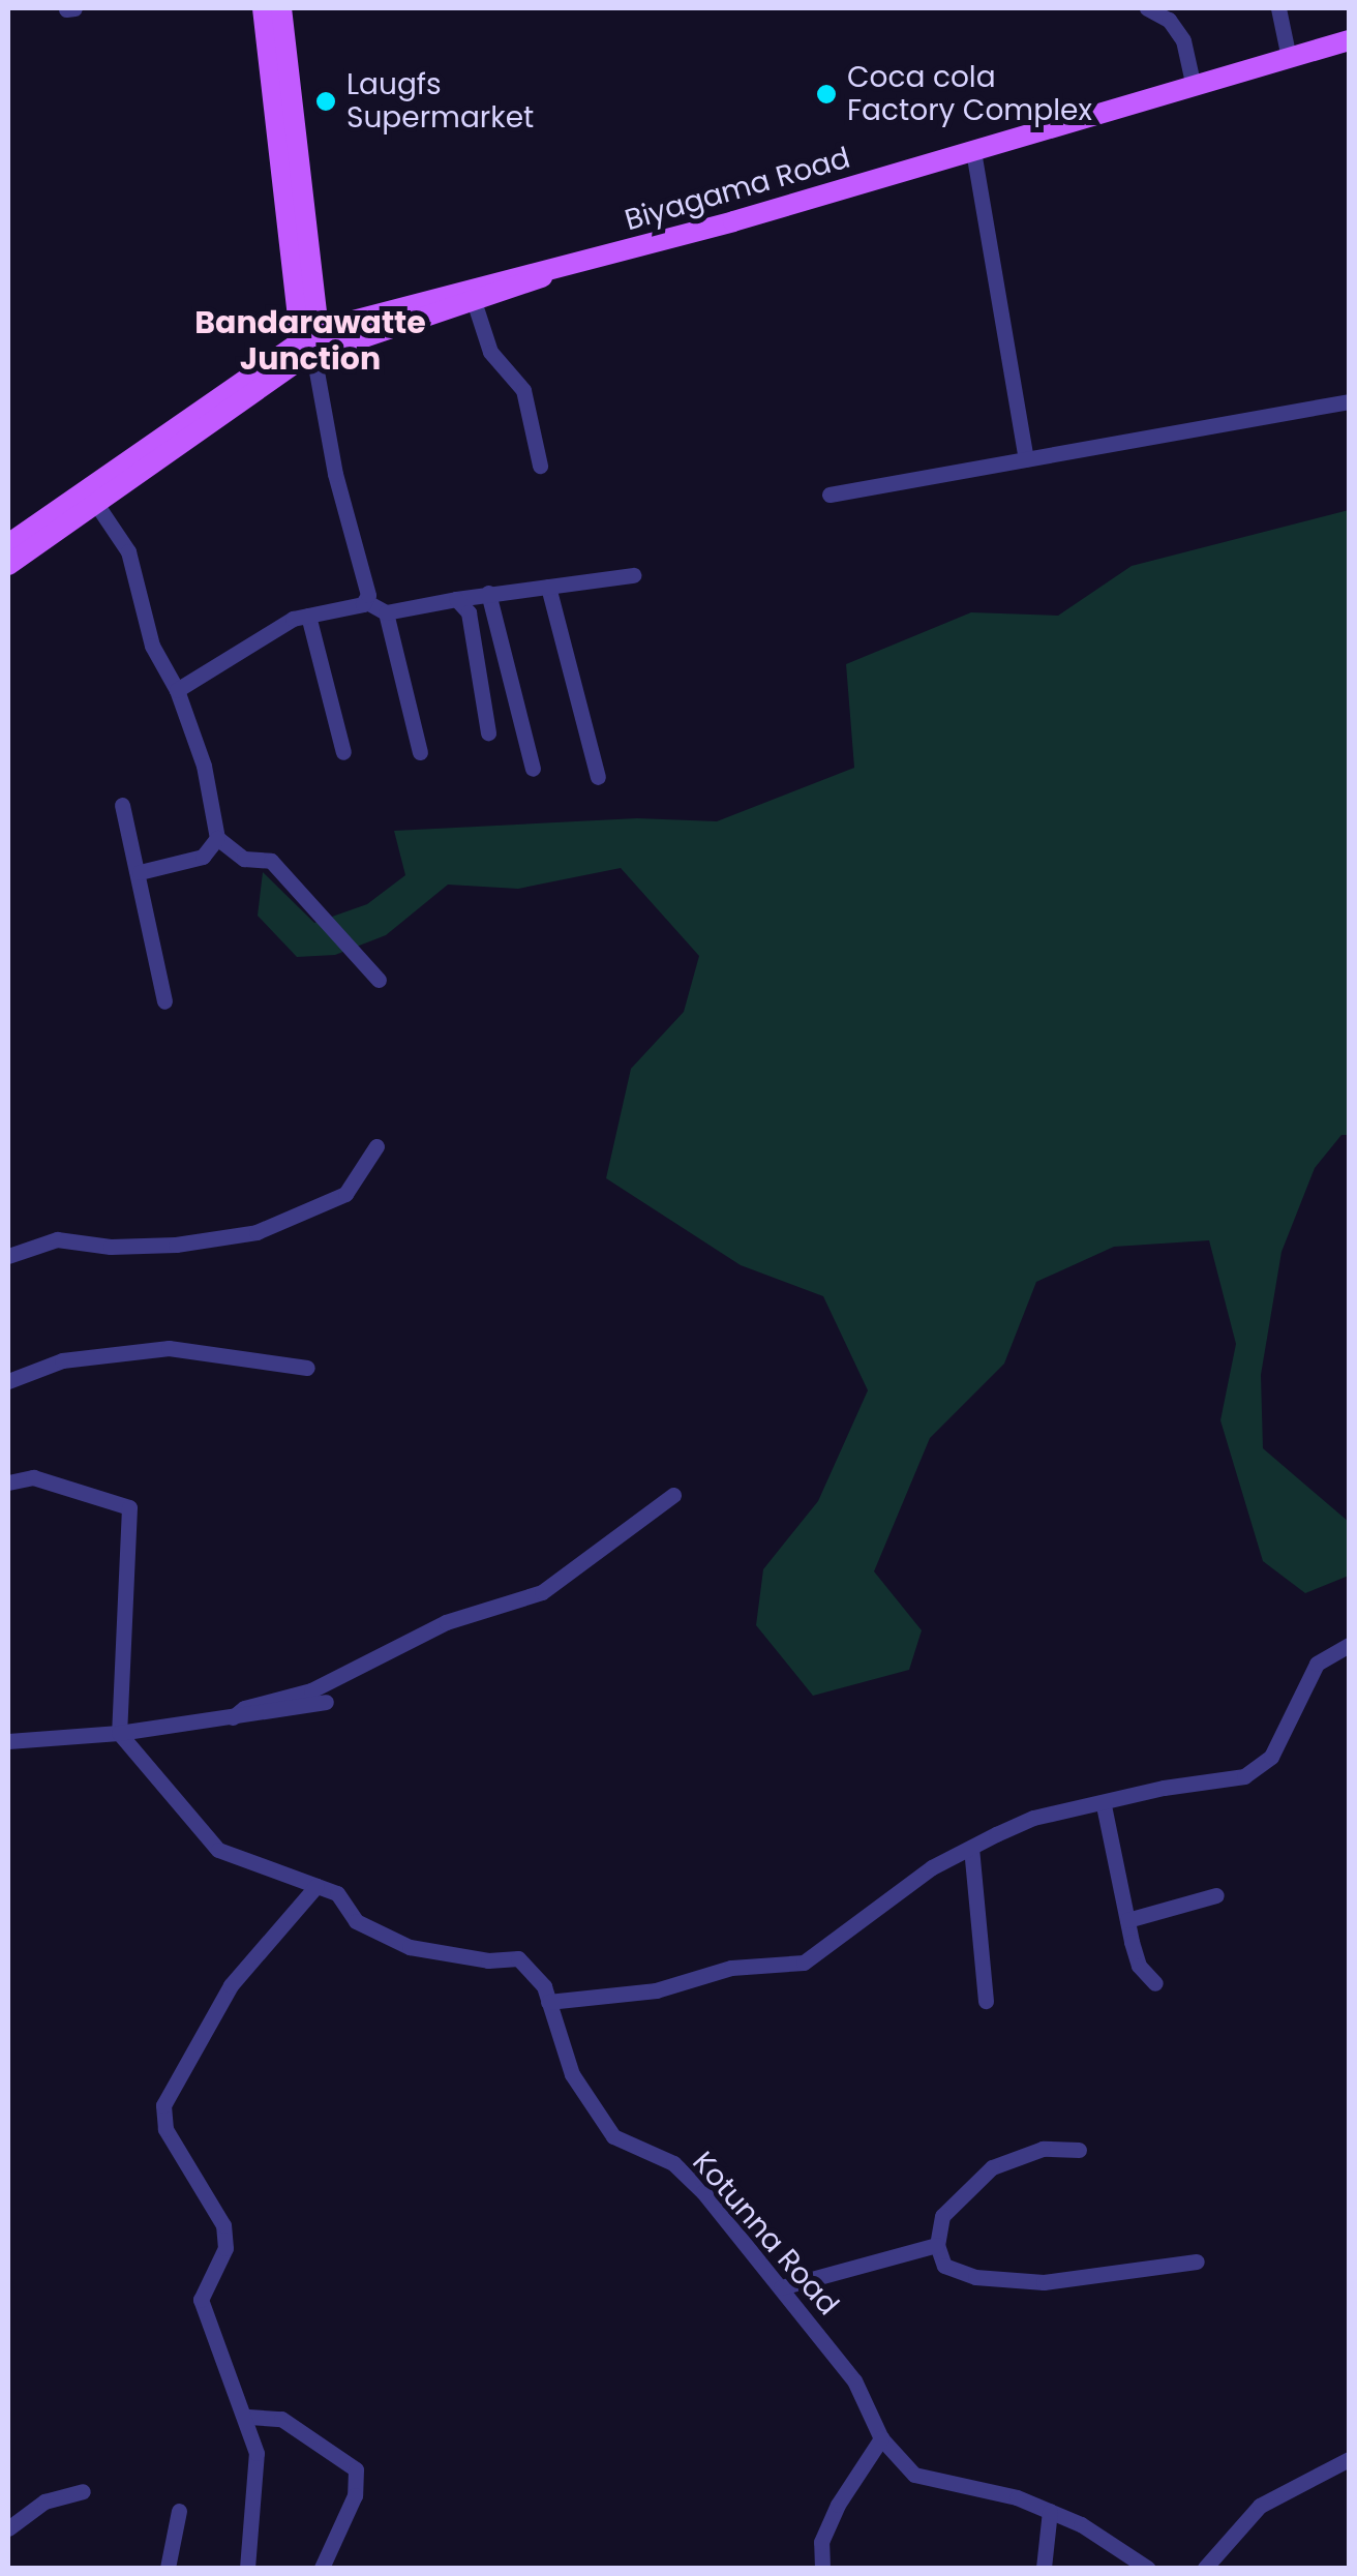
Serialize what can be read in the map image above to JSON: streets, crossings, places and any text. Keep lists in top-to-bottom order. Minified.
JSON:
{"streets":{"main road":["Biyagama Road"],"street":["Kotunna Road"]},"districts":["Bandarawatte Junction"],"places":["Coca cola Factory Complex","Laugfs Supermarket"]}
